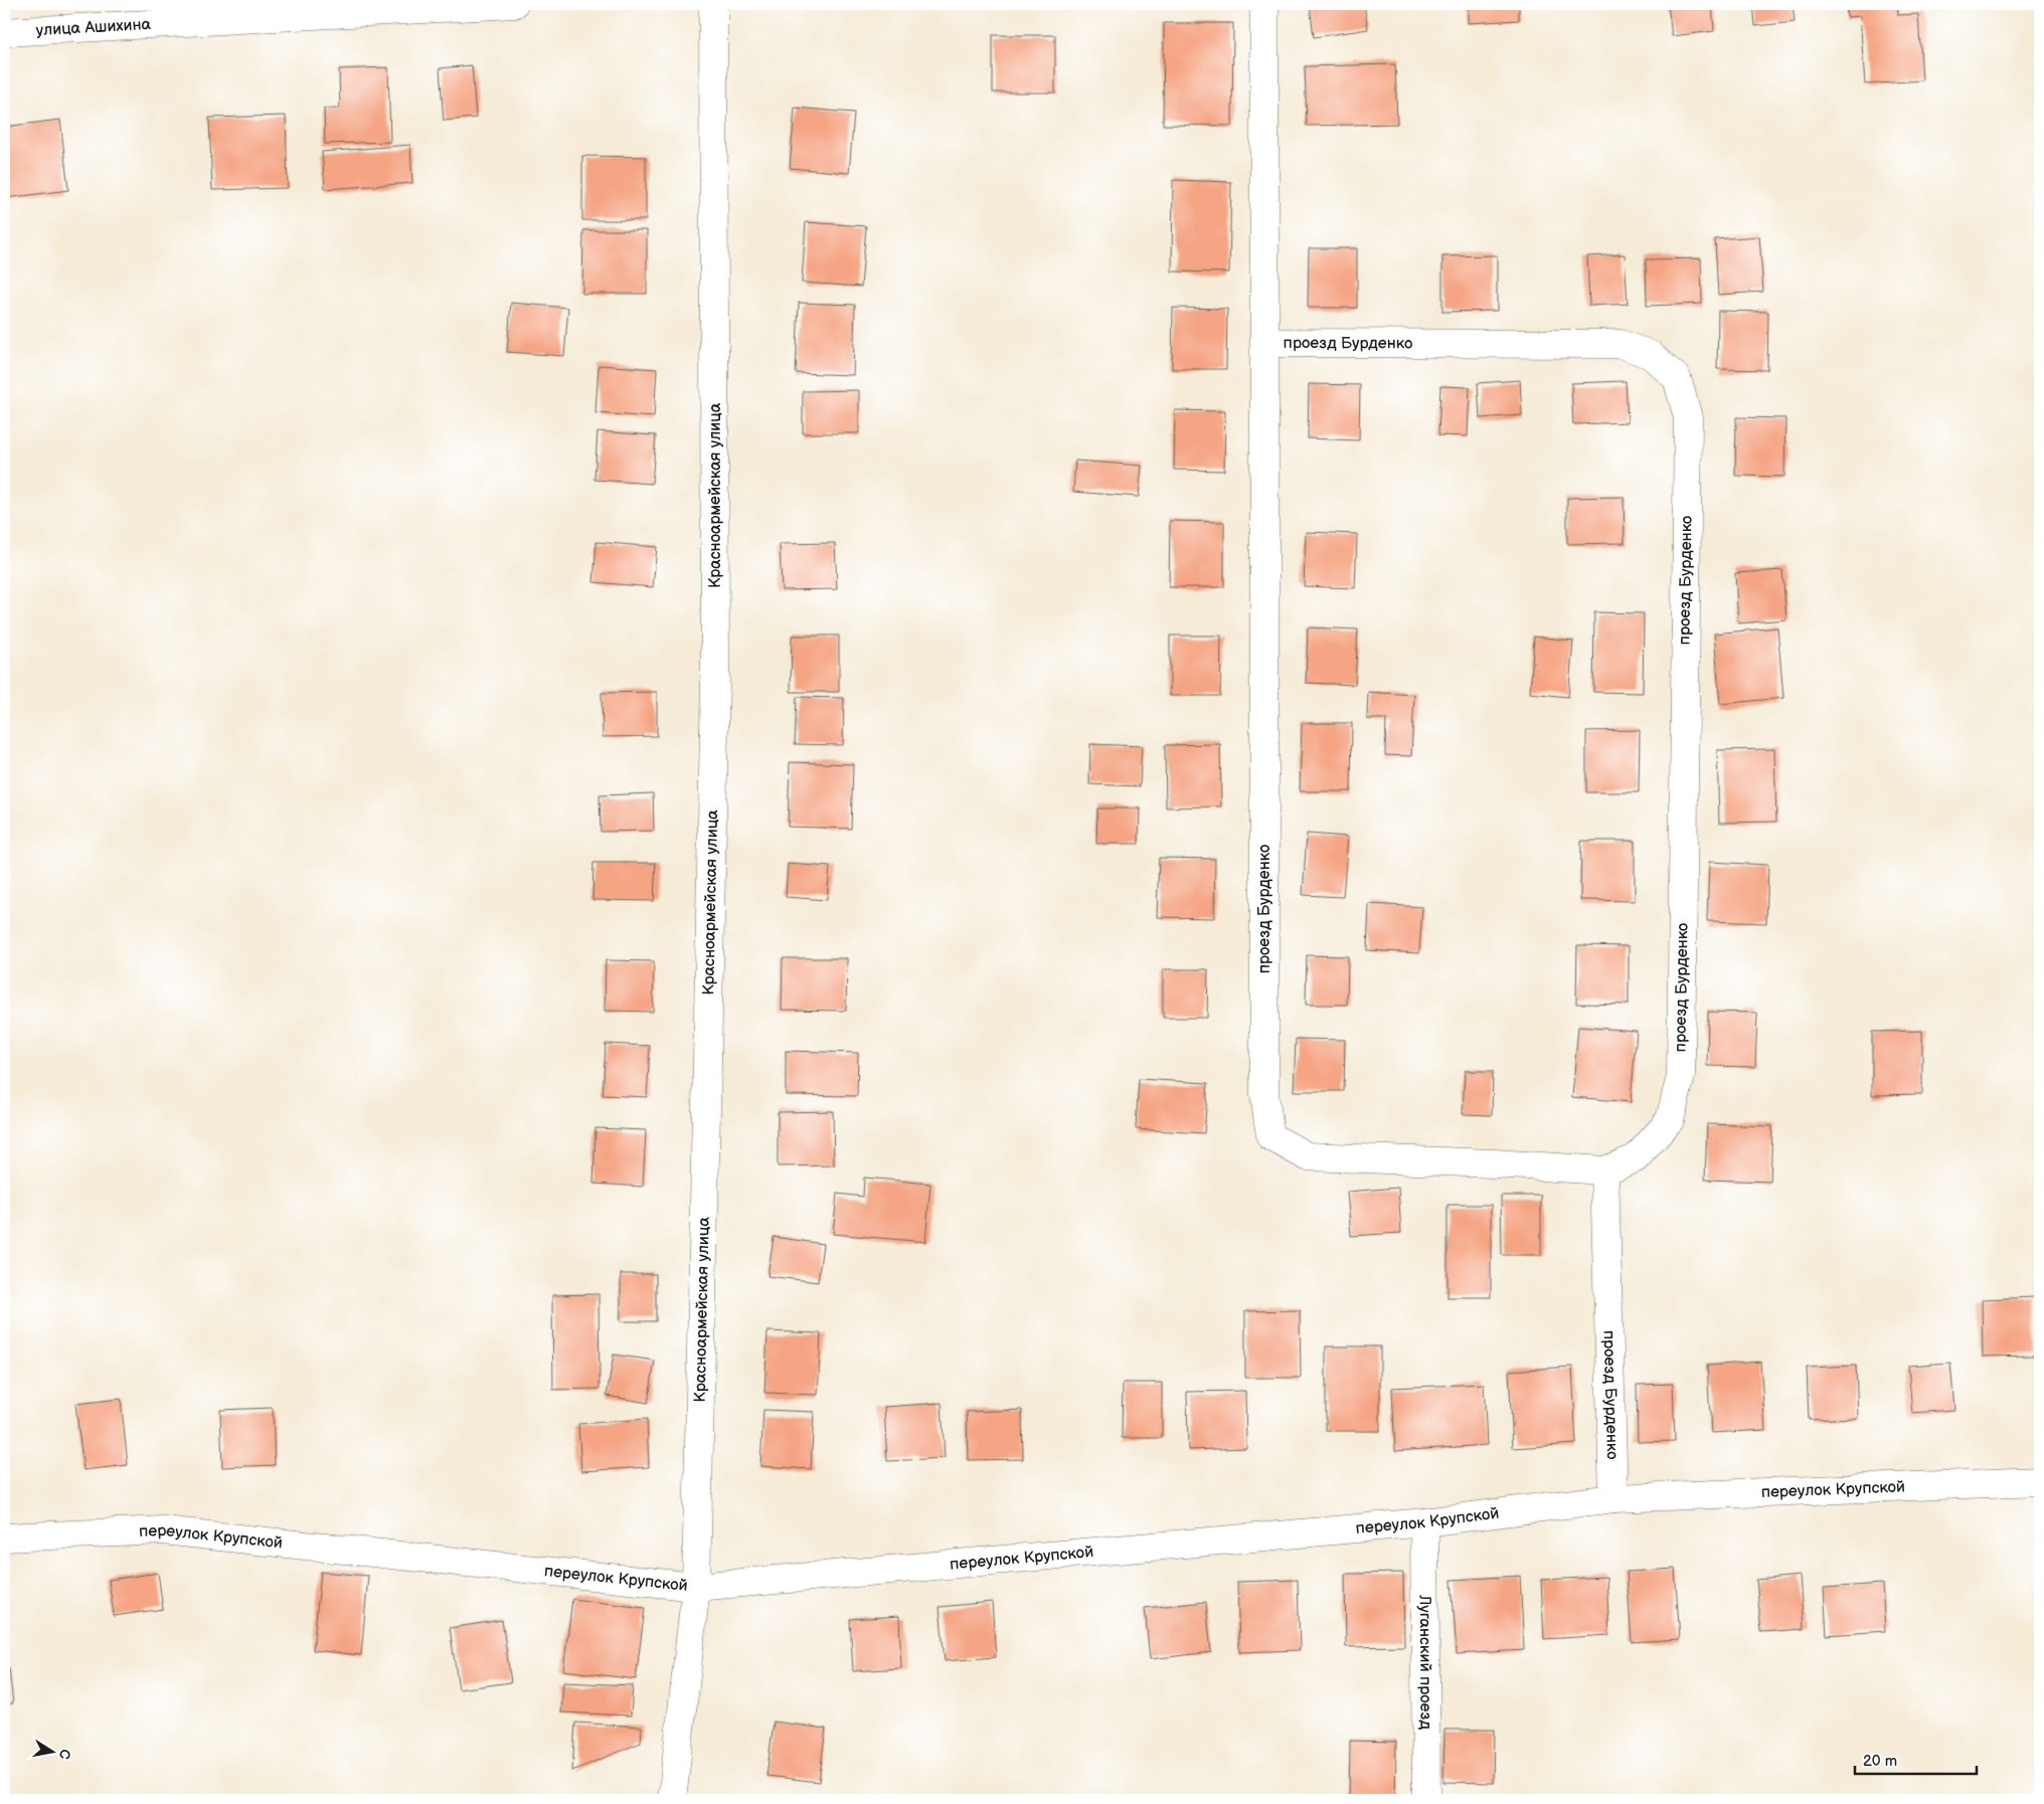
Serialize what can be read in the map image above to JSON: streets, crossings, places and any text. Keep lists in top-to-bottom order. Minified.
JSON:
{"streets":{"street":["улица Ашихина","проезд Бурденко","Красноармейская улица","переулок Крупской","Луганский проезд"]},"crossings":[["проезд Бурденко","переулок Крупской"],["Красноармейская улица","переулок Крупской"],["переулок Крупской","Луганский проезд"]],"scale_bar":"20 m","north":"right"}
